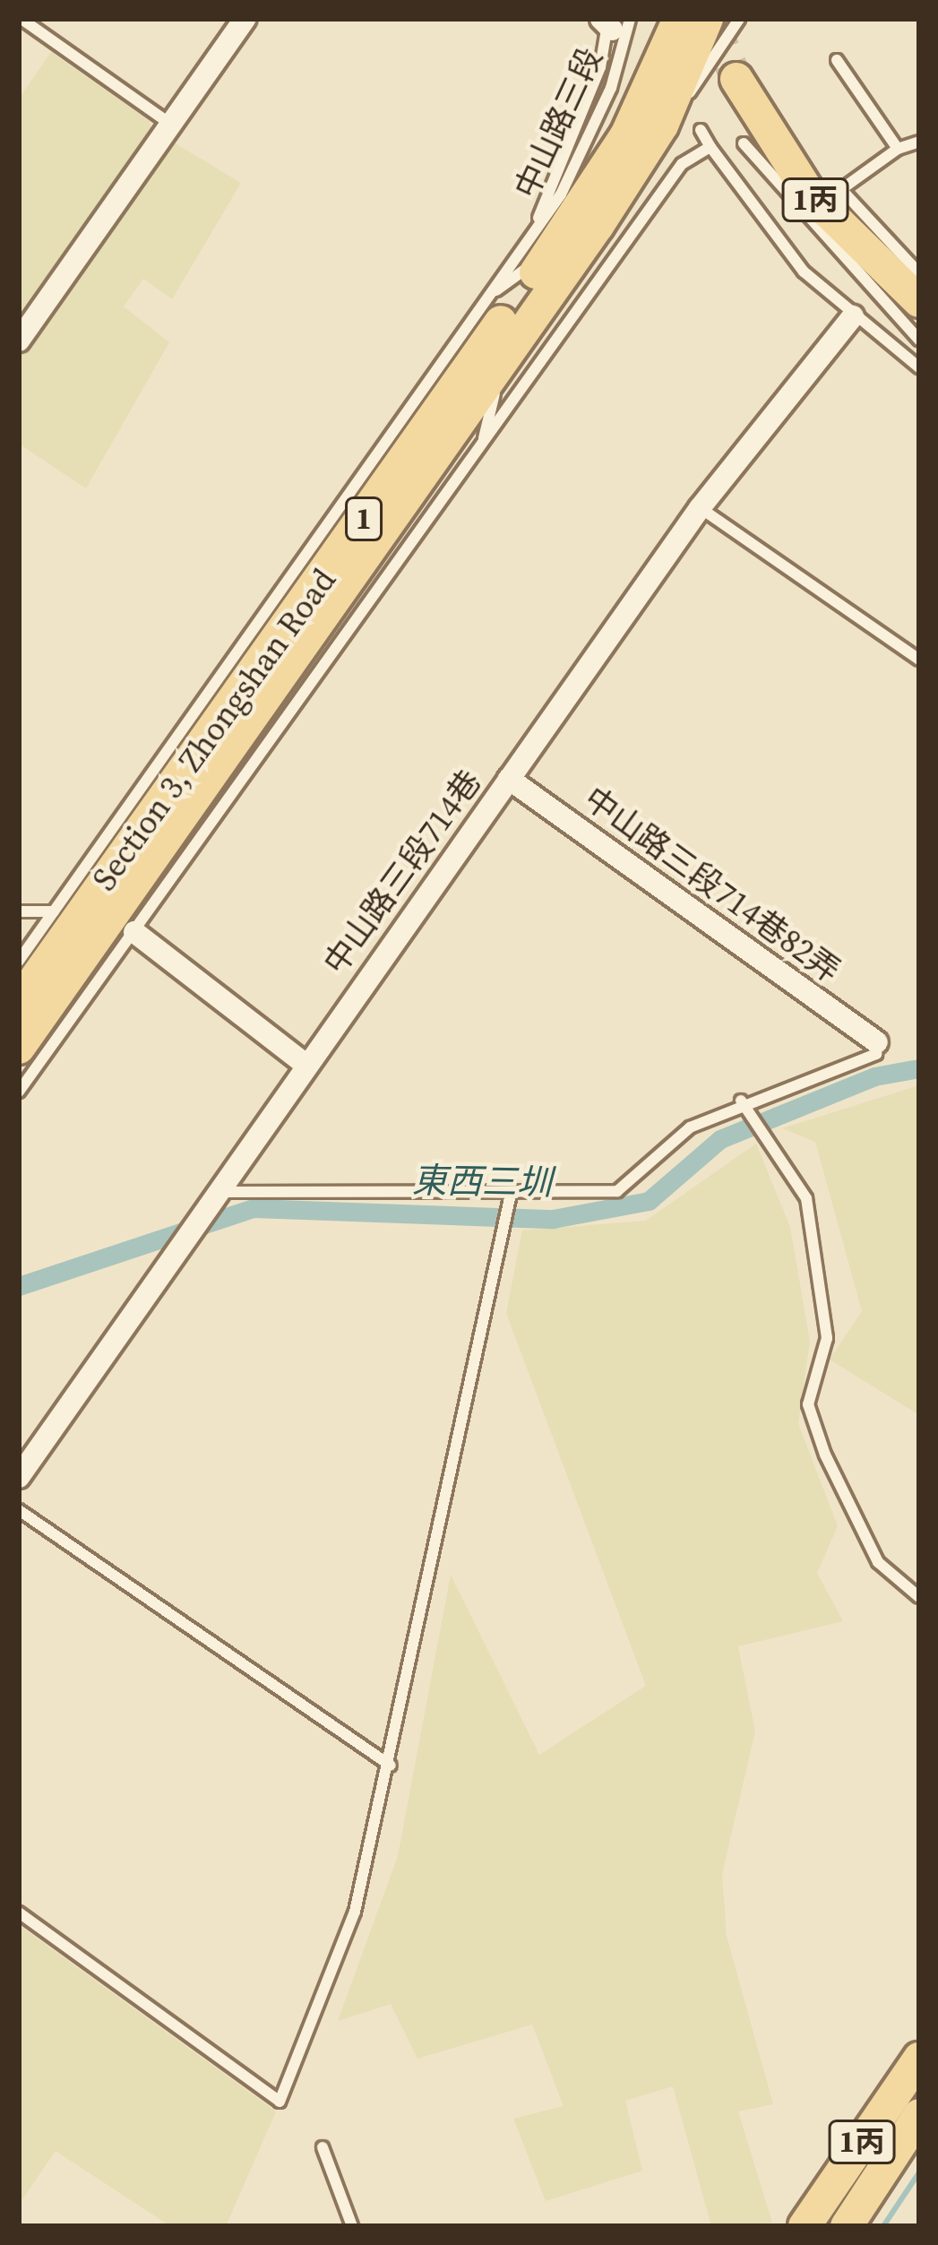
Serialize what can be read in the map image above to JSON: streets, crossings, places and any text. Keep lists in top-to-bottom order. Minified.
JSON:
{"streets":{"main road":["1丙","1","Section 3, Zhongshan Road"],"street":["中山路三段714巷","中山路三段714巷82弄"],"lane":["中山路三段"]},"crossings":[["中山路三段","Section 3, Zhongshan Road"],["1","Section 3, Zhongshan Road"],["中山路三段714巷","中山路三段714巷82弄"]],"water":["東西三圳"]}
